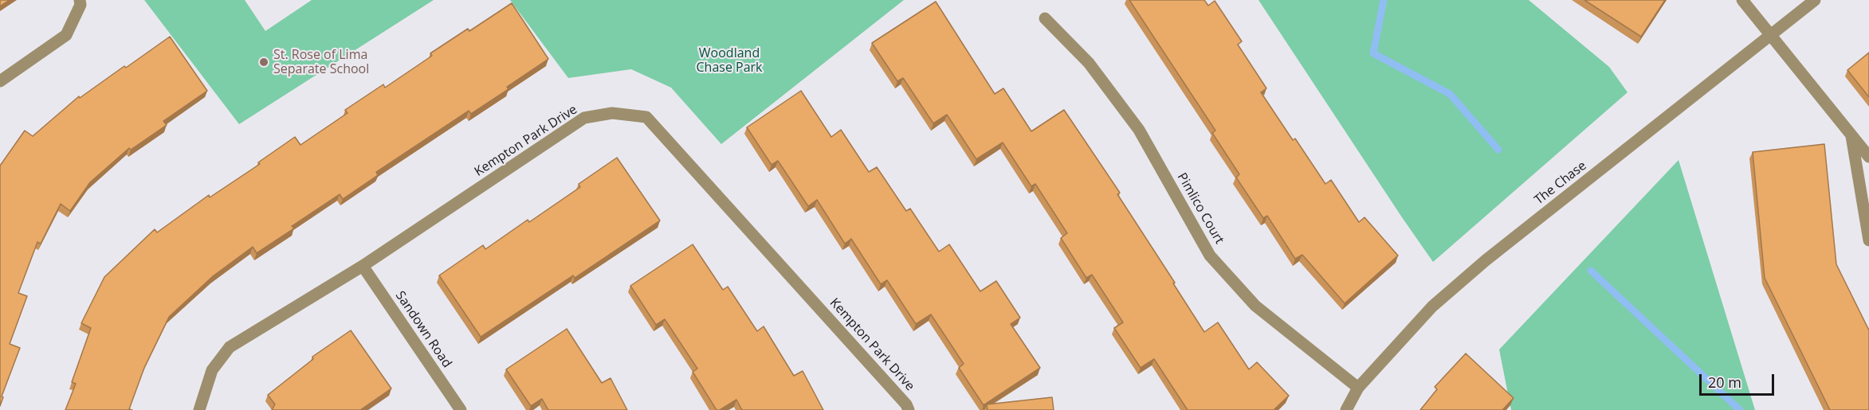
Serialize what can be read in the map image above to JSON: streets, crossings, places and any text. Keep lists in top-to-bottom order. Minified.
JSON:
{"streets":{"street":["Kempton Park Drive","The Chase","Pimlico Court","Sandown Road"]},"crossings":[["Kempton Park Drive","Sandown Road"],["The Chase","Pimlico Court"]],"parks":["Woodland Chase Park"],"places":["St. Rose of Lima Separate School"],"scale_bar":"20 m"}
